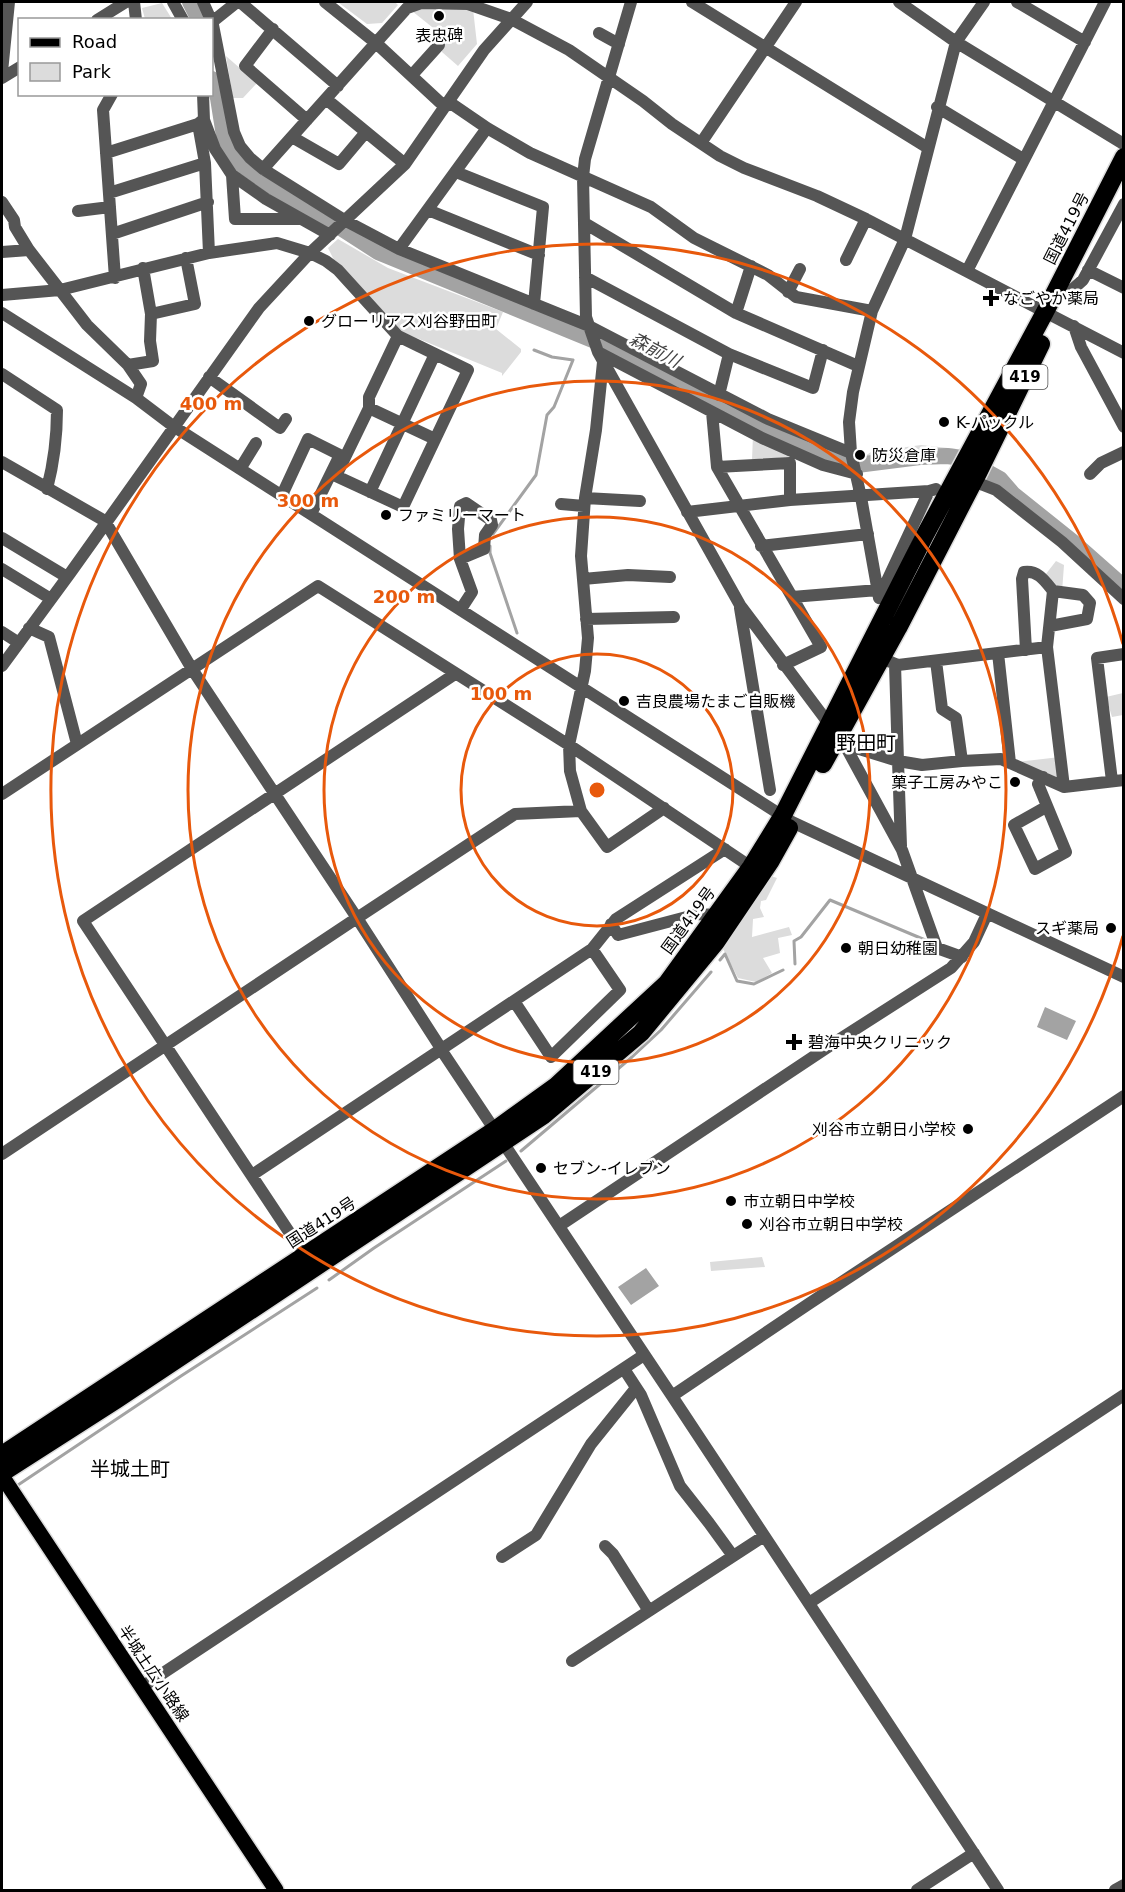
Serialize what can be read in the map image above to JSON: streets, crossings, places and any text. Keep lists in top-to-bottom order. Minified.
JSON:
{"streets":{"highway":["国道419号","419"],"main road":["半城土広小路線"]},"crossings":[["国道419号","半城土広小路線"]],"districts":["野田町","半城土町"],"water":["森前川"],"places":{"other":["表忠碑","グローリアス刈谷野田町","K-パックル","防災倉庫","ファミリーマート","吉良農場たまご自販機","菓子工房みやこ","スギ薬局","朝日幼稚園","刈谷市立朝日小学校","セブン-イレブン","市立朝日中学校","刈谷市立朝日中学校"],"health":["なごやか薬局","碧海中央クリニック"]},"legend":["Road","Park"],"rings":["400 m","300 m","200 m","100 m"]}
